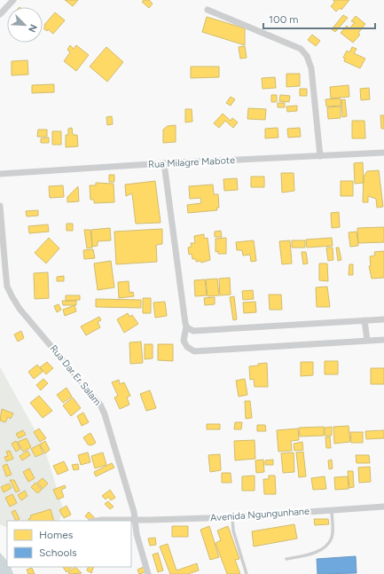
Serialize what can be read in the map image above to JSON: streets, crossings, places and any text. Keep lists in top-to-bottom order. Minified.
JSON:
{"streets":{"street":["Rua Milagre Mabote","Rua Dar Er Salam","Avenida Ngungunhane"]},"crossings":[["Rua Dar Er Salam","Avenida Ngungunhane"]],"legend":["Homes","Schools"],"scale_bar":"100 m","north":"bottom right"}
